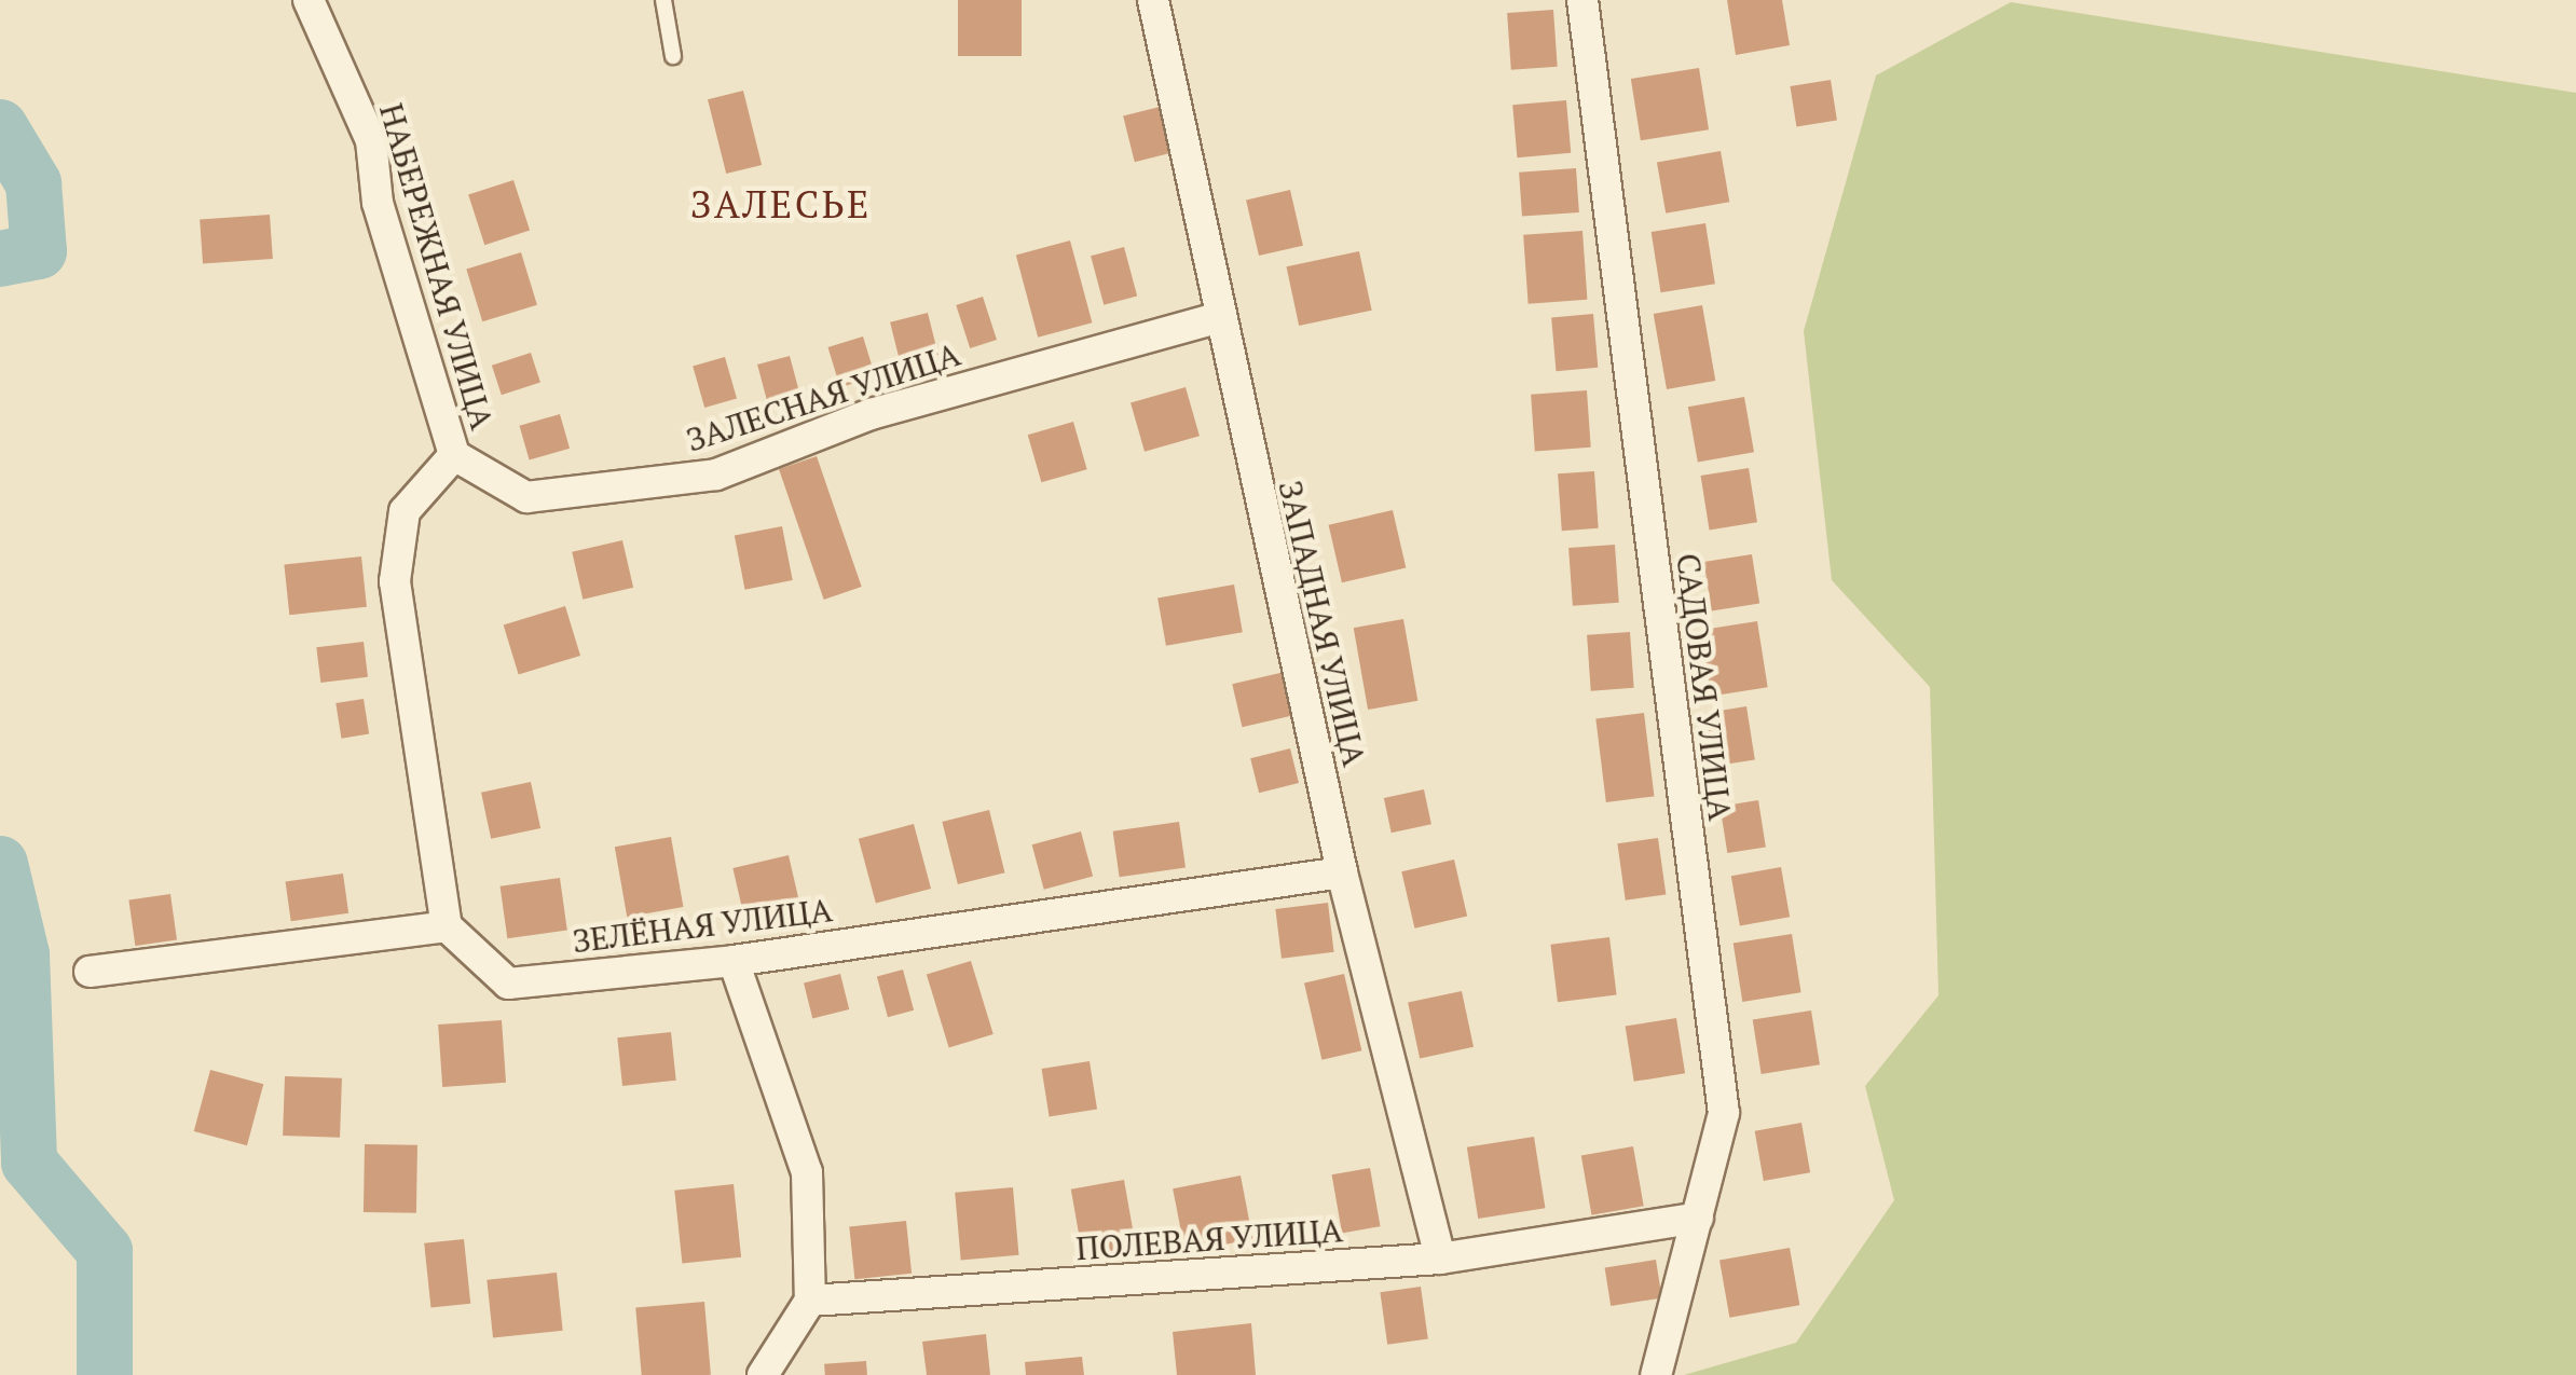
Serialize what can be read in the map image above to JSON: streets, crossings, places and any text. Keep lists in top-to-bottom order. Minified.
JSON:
{"streets":{"street":["НАБЕРЕЖНАЯ УЛИЦА","ЗАЛЕСНАЯ УЛИЦА","ЗАПАДНАЯ УЛИЦА","САДОВАЯ УЛИЦА","ЗЕЛЁНАЯ УЛИЦА","ПОЛЕВАЯ УЛИЦА"]},"crossings":[["НАБЕРЕЖНАЯ УЛИЦА","ЗАЛЕСНАЯ УЛИЦА"],["НАБЕРЕЖНАЯ УЛИЦА","ЗЕЛЁНАЯ УЛИЦА"],["ЗАЛЕСНАЯ УЛИЦА","ЗАПАДНАЯ УЛИЦА"],["ЗАПАДНАЯ УЛИЦА","ЗЕЛЁНАЯ УЛИЦА"],["ЗАПАДНАЯ УЛИЦА","ПОЛЕВАЯ УЛИЦА"],["САДОВАЯ УЛИЦА","ПОЛЕВАЯ УЛИЦА"]],"districts":["ЗАЛЕСЬЕ"]}
